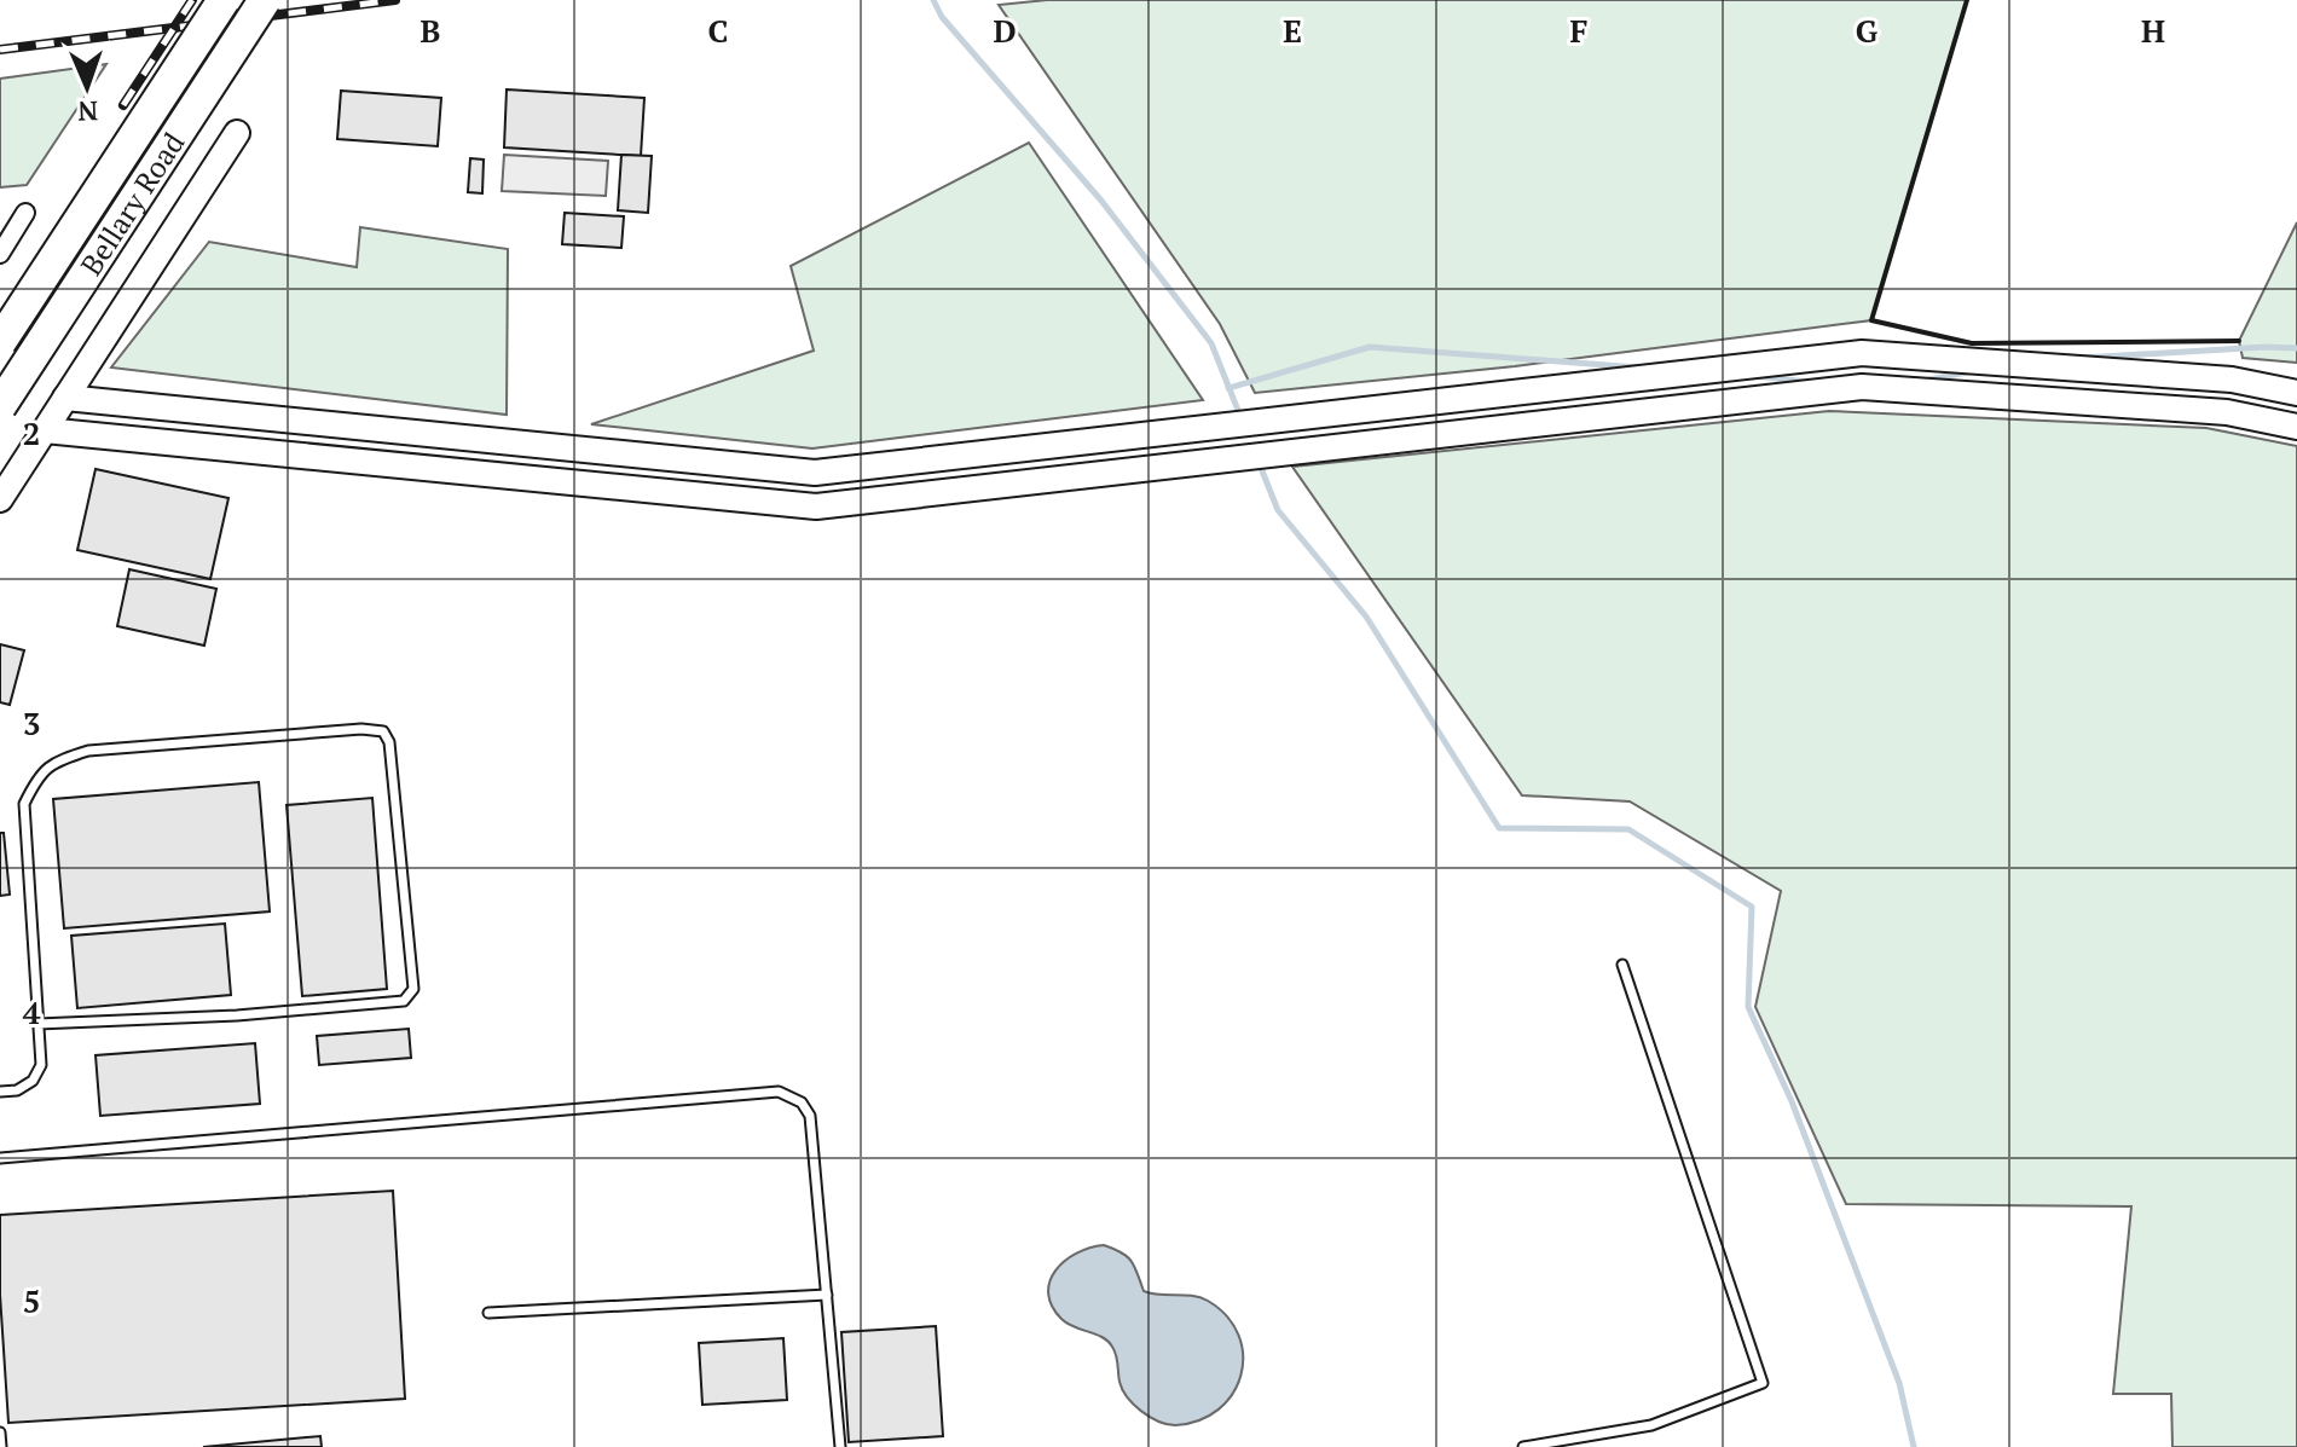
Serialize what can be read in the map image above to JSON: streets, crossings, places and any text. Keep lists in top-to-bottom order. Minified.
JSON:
{"streets":{"highway":["Bellary Road"]},"north":"bottom","grid":{"columns":["B","C","D","E","F","G","H"],"rows":["2","3","4","5"]}}
